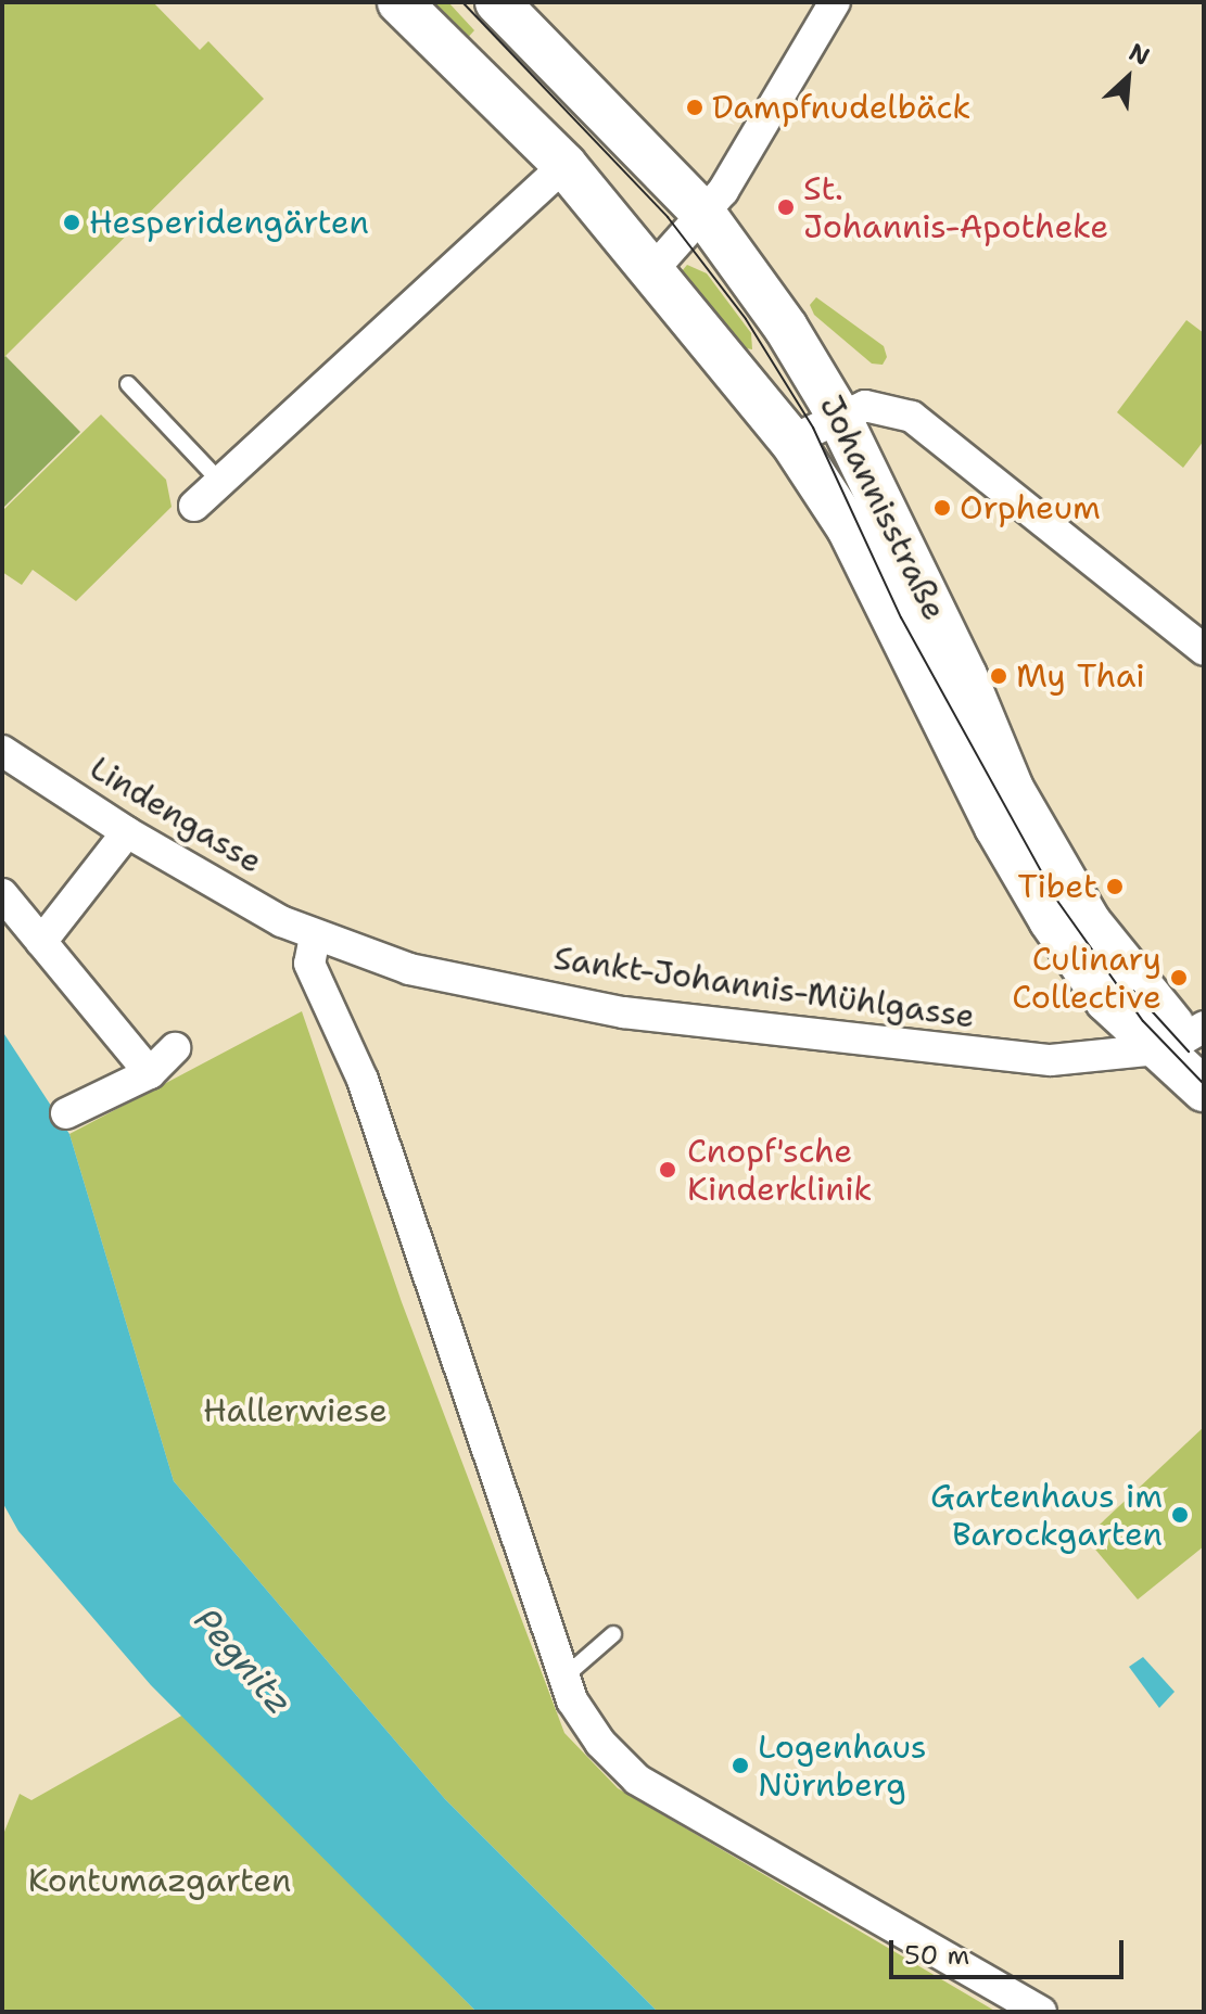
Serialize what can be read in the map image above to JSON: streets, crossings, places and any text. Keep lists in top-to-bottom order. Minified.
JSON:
{"streets":{"main road":["Johannisstraße"],"street":["Lindengasse","Sankt-Johannis-Mühlgasse"]},"crossings":[["Johannisstraße","Sankt-Johannis-Mühlgasse"],["Lindengasse","Sankt-Johannis-Mühlgasse"]],"water":["Pegnitz"],"parks":["Hallerwiese","Kontumazgarten"],"places":["Dampfnudelbäck","St. Johannis-Apotheke","Hesperidengärten","Orpheum","My Thai","Tibet","Culinary Collective","Cnopf'sche Kinderklinik","Gartenhaus im Barockgarten","Logenhaus Nürnberg"],"scale_bar":"50 m","north":"top right"}
